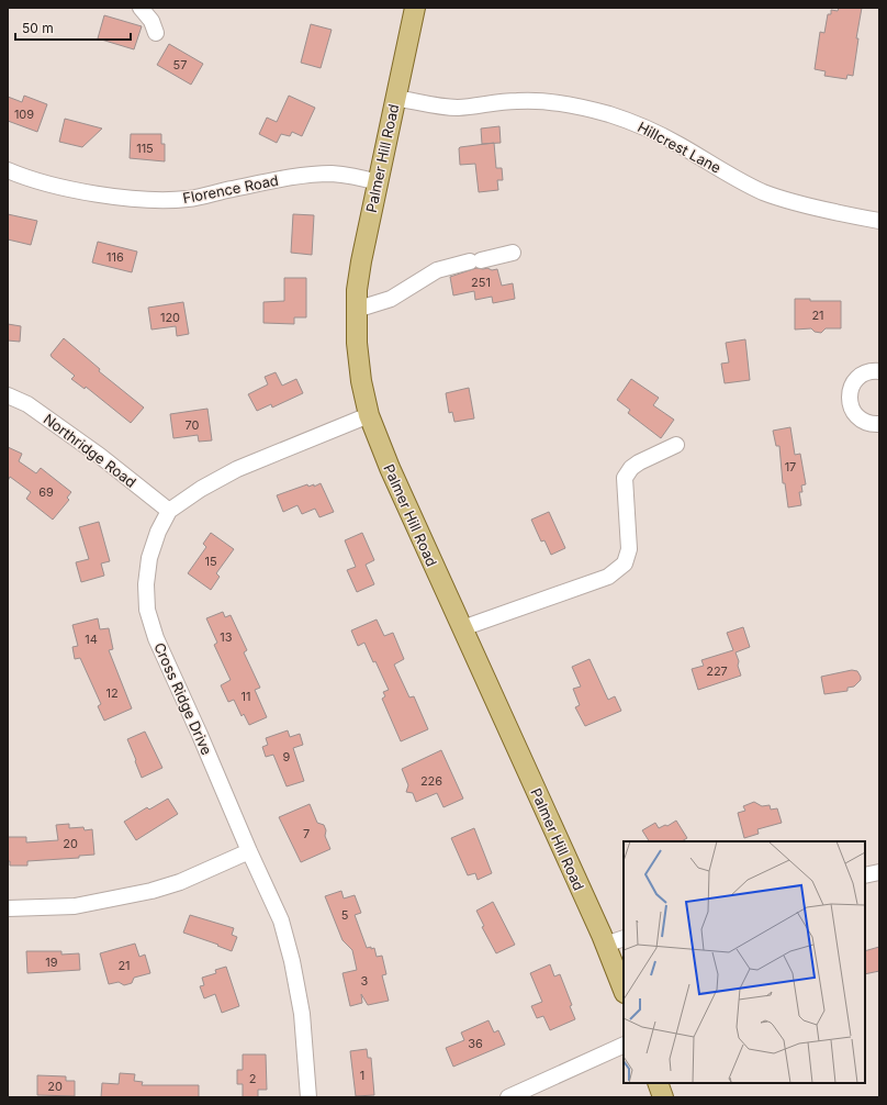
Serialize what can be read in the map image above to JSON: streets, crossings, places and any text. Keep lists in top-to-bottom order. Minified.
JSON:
{"streets":{"main road":["Palmer Hill Road"],"street":["Hillcrest Lane","Florence Road","Northridge Road","Cross Ridge Drive"]},"crossings":[["Hillcrest Lane","Palmer Hill Road"],["Palmer Hill Road","Florence Road"],["Palmer Hill Road","Cross Ridge Drive"],["Northridge Road","Cross Ridge Drive"]],"house_numbers":["57","109","115","116","251","21","120","70","17","69","15","13","14","227","12","11","9","226","7","20","5","19","21","3","36","1","2","20"],"scale_bar":"50 m"}
